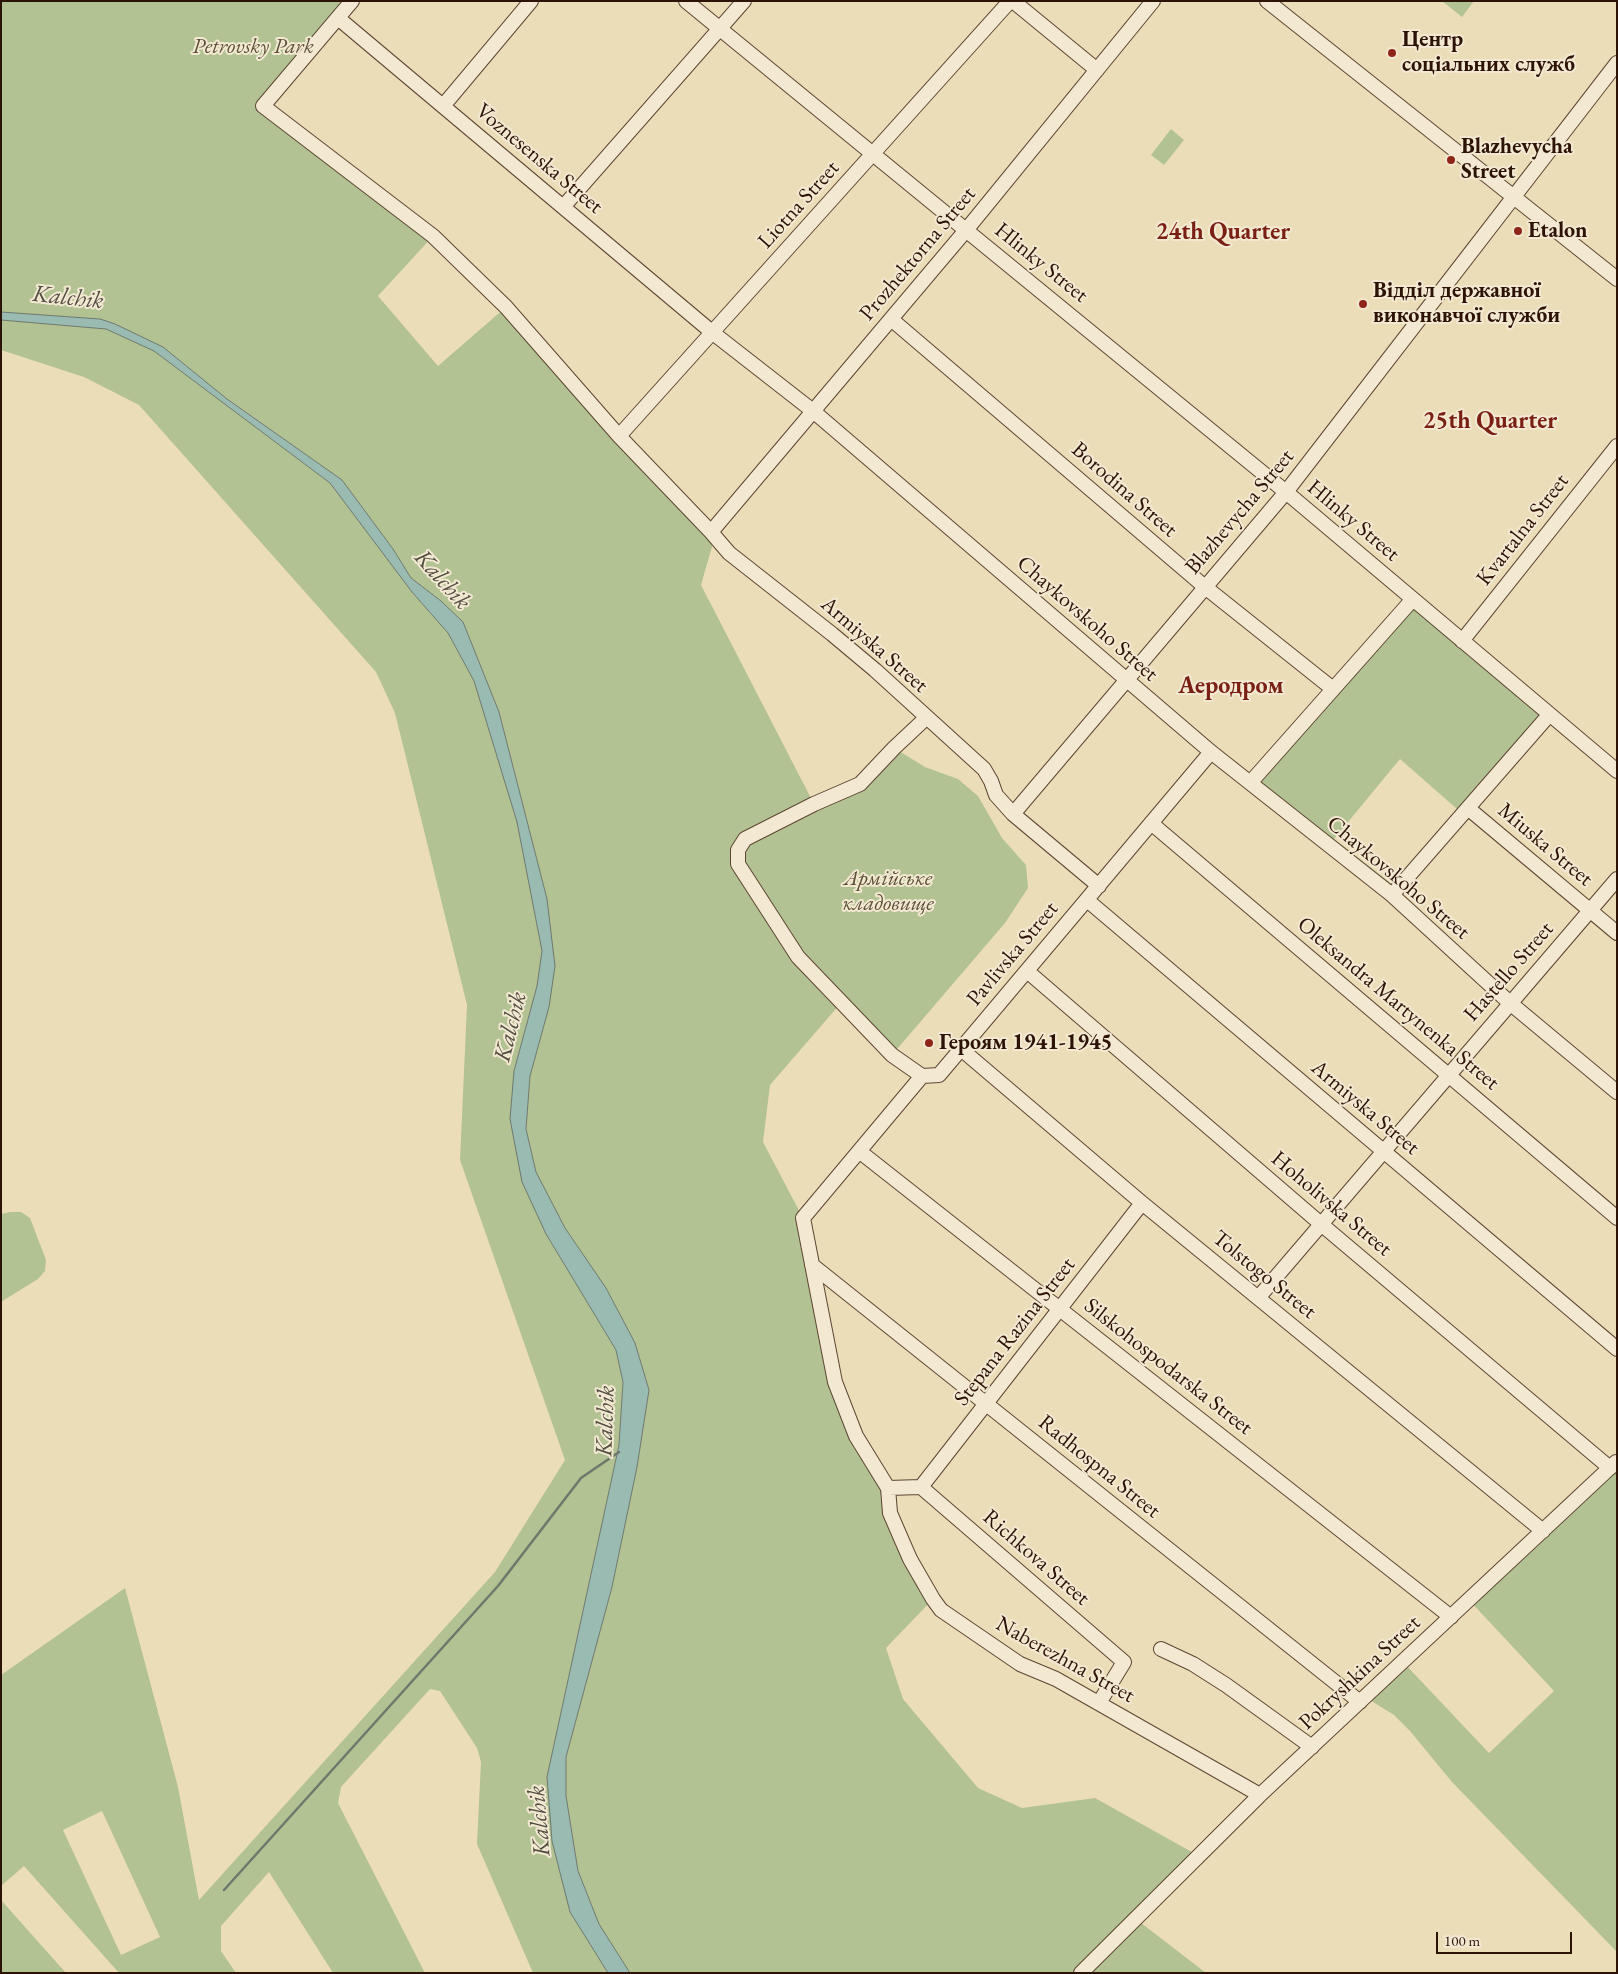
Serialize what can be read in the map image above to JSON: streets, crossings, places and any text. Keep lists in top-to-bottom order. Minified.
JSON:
{"streets":{"street":["Voznesenska Street","Liotna Street","Prozhektorna Street","Hlinky Street","Borodina Street","Blazhevycha Street","Kvartalna Street","Chaykovskoho Street","Armiyska Street","Miuska Street","Pavlivska Street","Hastello Street","Oleksandra Martynenka Street","Hoholivska Street","Tolstogo Street","Stepana Razina Street","Silskohospodarska Street","Radhospna Street","Richkova Street","Naberezhna Street","Pokryshkina Street"]},"crossings":[["Voznesenska Street","Liotna Street"],["Voznesenska Street","Chaykovskoho Street"],["Liotna Street","Hlinky Street"],["Liotna Street","Chaykovskoho Street"],["Liotna Street","Armiyska Street"],["Prozhektorna Street","Hlinky Street"],["Prozhektorna Street","Borodina Street"],["Prozhektorna Street","Chaykovskoho Street"],["Prozhektorna Street","Armiyska Street"],["Hlinky Street","Blazhevycha Street"],["Hlinky Street","Kvartalna Street"],["Hlinky Street","Miuska Street"],["Borodina Street","Blazhevycha Street"],["Blazhevycha Street","Chaykovskoho Street"],["Blazhevycha Street","Armiyska Street"],["Chaykovskoho Street","Miuska Street"],["Chaykovskoho Street","Pavlivska Street"],["Chaykovskoho Street","Hastello Street"],["Armiyska Street","Pavlivska Street"],["Armiyska Street","Hastello Street"],["Miuska Street","Hastello Street"],["Pavlivska Street","Oleksandra Martynenka Street"],["Pavlivska Street","Hoholivska Street"],["Pavlivska Street","Tolstogo Street"],["Hastello Street","Oleksandra Martynenka Street"],["Hastello Street","Hoholivska Street"],["Hastello Street","Tolstogo Street"],["Hoholivska Street","Pokryshkina Street"],["Tolstogo Street","Stepana Razina Street"],["Tolstogo Street","Pokryshkina Street"],["Stepana Razina Street","Silskohospodarska Street"],["Stepana Razina Street","Radhospna Street"],["Stepana Razina Street","Richkova Street"],["Silskohospodarska Street","Pokryshkina Street"],["Radhospna Street","Naberezhna Street"],["Radhospna Street","Pokryshkina Street"],["Richkova Street","Naberezhna Street"],["Naberezhna Street","Pokryshkina Street"]],"districts":["24th Quarter","25th Quarter","Аеродром"],"water":["Kalchik"],"parks":["Petrovsky Park","Армійське кладовище"],"places":["Центр соціальних служб","Blazhevycha Street","Etalon","Відділ державної виконавчої служби","Героям 1941-1945"],"scale_bar":"100 m"}
